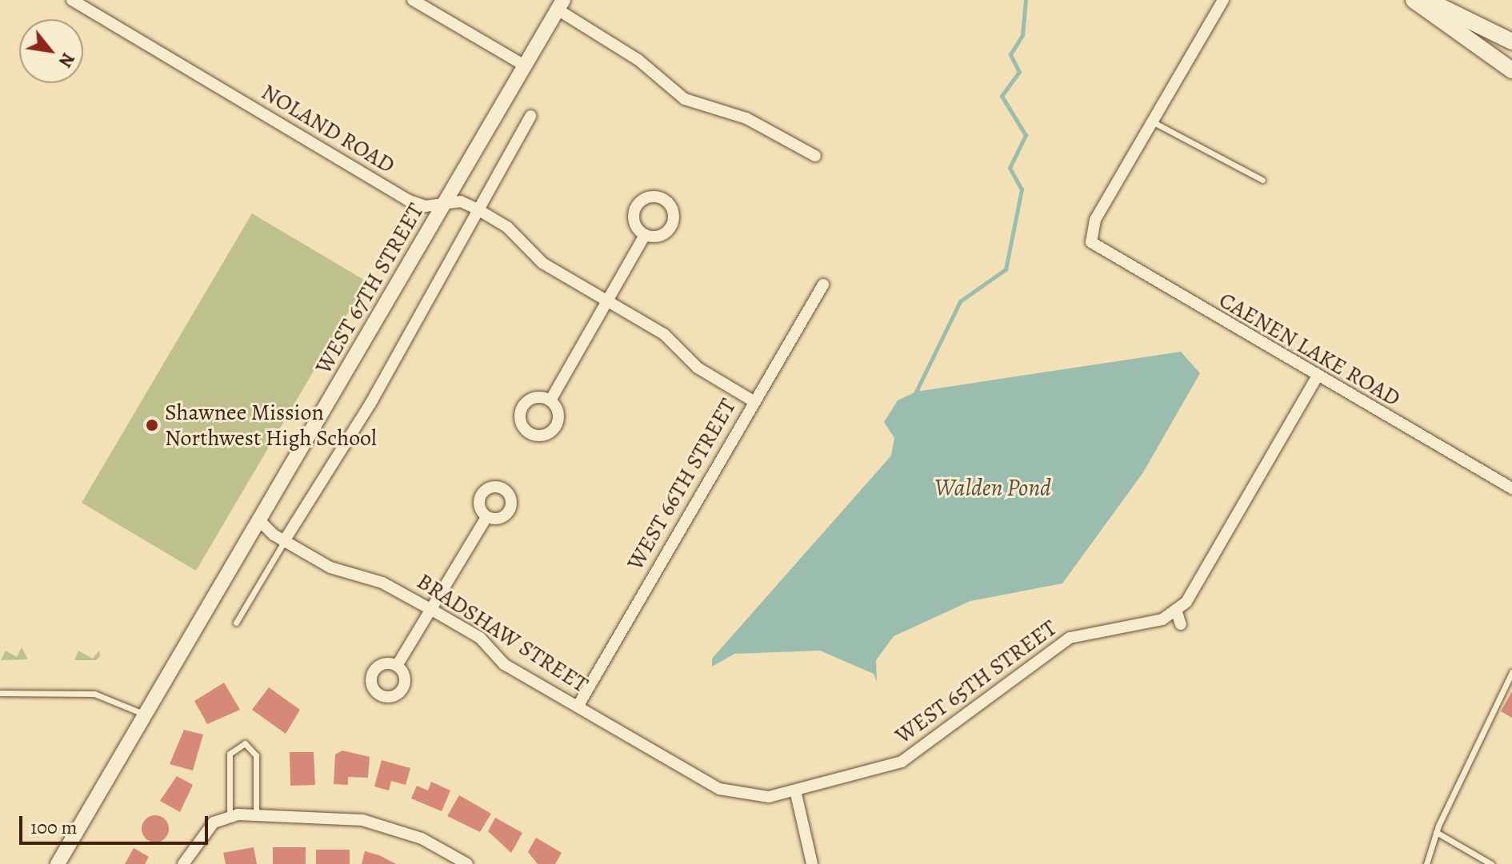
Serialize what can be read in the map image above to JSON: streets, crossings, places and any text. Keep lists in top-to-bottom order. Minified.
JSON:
{"streets":{"street":["NOLAND ROAD","WEST 67TH STREET","CAENEN LAKE ROAD","WEST 66TH STREET","BRADSHAW STREET","WEST 65TH STREET"]},"crossings":[["NOLAND ROAD","WEST 67TH STREET"],["NOLAND ROAD","WEST 66TH STREET"],["WEST 67TH STREET","BRADSHAW STREET"],["WEST 66TH STREET","BRADSHAW STREET"],["BRADSHAW STREET","WEST 65TH STREET"]],"water":["Walden Pond"],"places":["Shawnee Mission Northwest High School"],"scale_bar":"100 m","north":"bottom right"}
